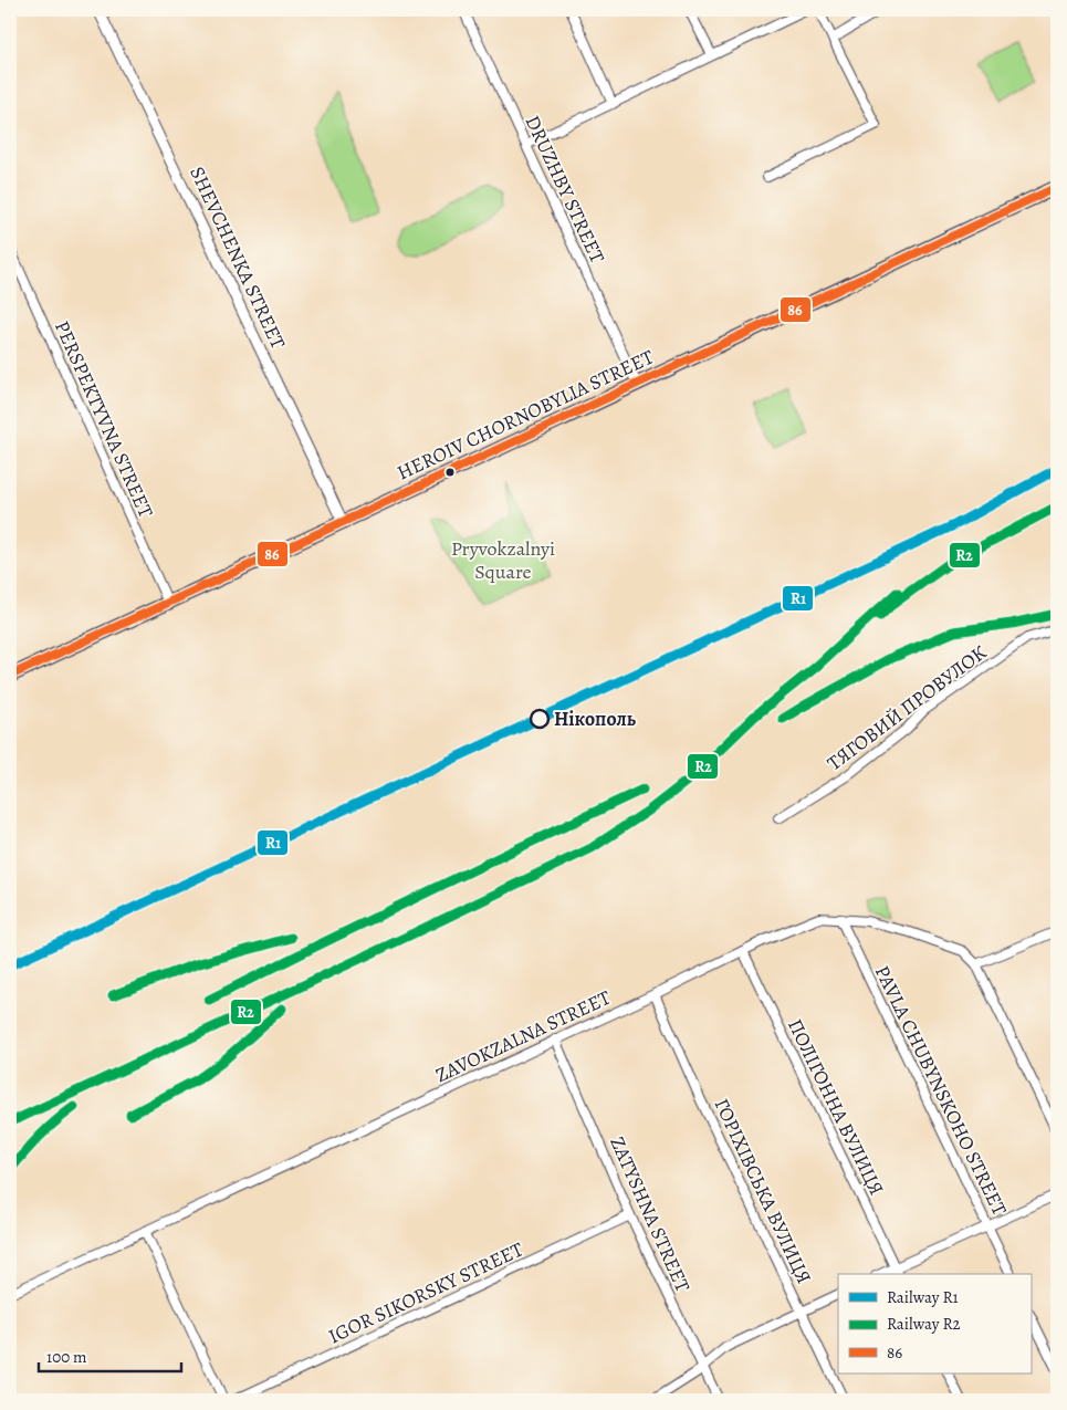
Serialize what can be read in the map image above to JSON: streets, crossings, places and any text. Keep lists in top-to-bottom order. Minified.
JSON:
{"streets":{"main road":["HEROIV CHORNOBYLIA STREET"],"street":["DRUZHBY STREET","SHEVCHENKA STREET","PERSPEKTYVNA STREET","ТЯГОВИЙ ПРОВУЛОК","ZAVOKZALNA STREET","PAVLA CHUBYNSKOHO STREET","ПОЛІГОННА ВУЛИЦЯ","ГОРІХІВСЬКА ВУЛИЦЯ","ZATYSHNA STREET","IGOR SIKORSKY STREET"]},"crossings":[["DRUZHBY STREET","HEROIV CHORNOBYLIA STREET"],["SHEVCHENKA STREET","HEROIV CHORNOBYLIA STREET"],["HEROIV CHORNOBYLIA STREET","PERSPEKTYVNA STREET"],["ZAVOKZALNA STREET","PAVLA CHUBYNSKOHO STREET"],["ZAVOKZALNA STREET","ПОЛІГОННА ВУЛИЦЯ"],["ZAVOKZALNA STREET","ГОРІХІВСЬКА ВУЛИЦЯ"],["ZAVOKZALNA STREET","ZATYSHNA STREET"],["ZATYSHNA STREET","IGOR SIKORSKY STREET"]],"parks":["Pryvokzalnyi Square"],"places":["Нікополь"],"lines":["transit line 86","rail line R1","rail line R2"],"legend":["Railway R1","Railway R2","86"],"scale_bar":"100 m"}
